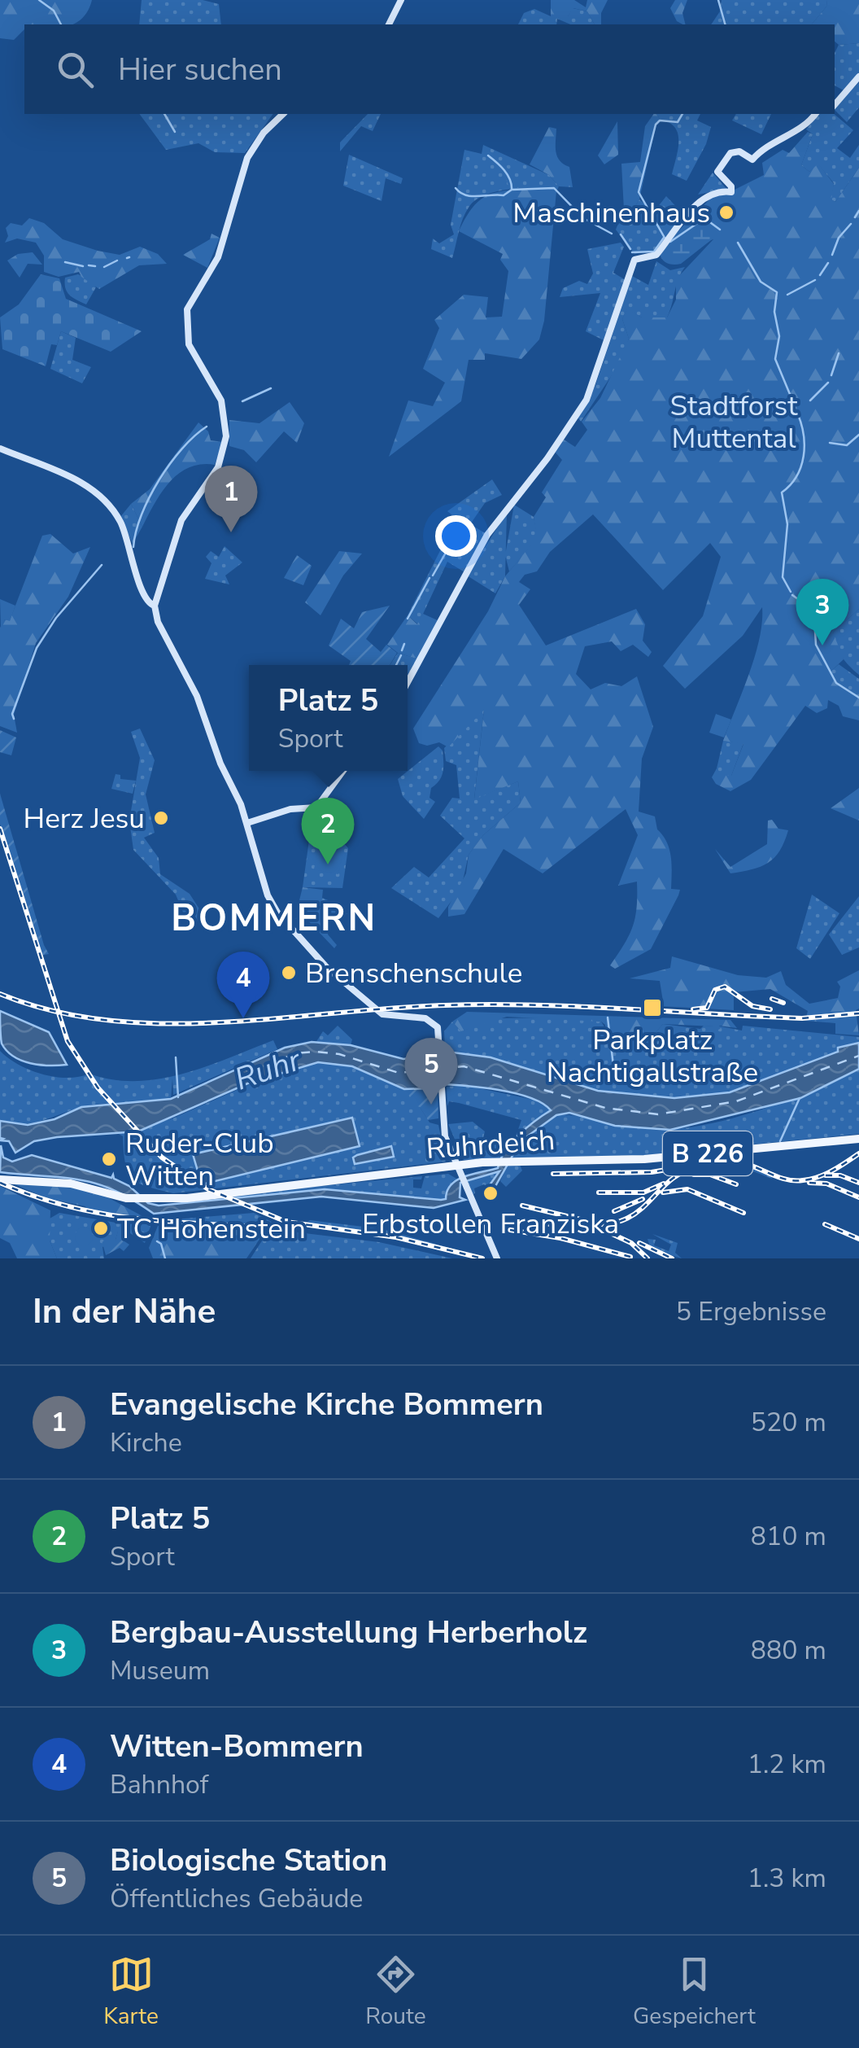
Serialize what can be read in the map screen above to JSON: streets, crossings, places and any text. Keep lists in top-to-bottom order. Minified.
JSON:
{"streets":{"main road":["Ruhrdeich","B 226"]},"districts":["BOMMERN"],"water":["Ruhr"],"parks":["Stadtforst Muttental"],"places":{"other":["Maschinenhaus","Herz Jesu","Brenschenschule","Ruder-Club Witten","Erbstollen Franziska","TC Hohenstein"],"transit":["Parkplatz Nachtigallstraße"]},"page":{"search":"Hier suchen","pins":["1","3","2","4","5"],"popup":["Platz 5","Sport"],"heading":["In der Nähe","5 Ergebnisse"],"list":[{"mark":"1","name":"Evangelische Kirche Bommern","note":"Kirche","value":"520 m"},{"mark":"2","name":"Platz 5","note":"Sport","value":"810 m"},{"mark":"3","name":"Bergbau-Ausstellung Herberholz","note":"Museum","value":"880 m"},{"mark":"4","name":"Witten-Bommern","note":"Bahnhof","value":"1.2 km"},{"mark":"5","name":"Biologische Station","note":"Öffentliches Gebäude","value":"1.3 km"}],"nav":["Karte","Route","Gespeichert"]}}
